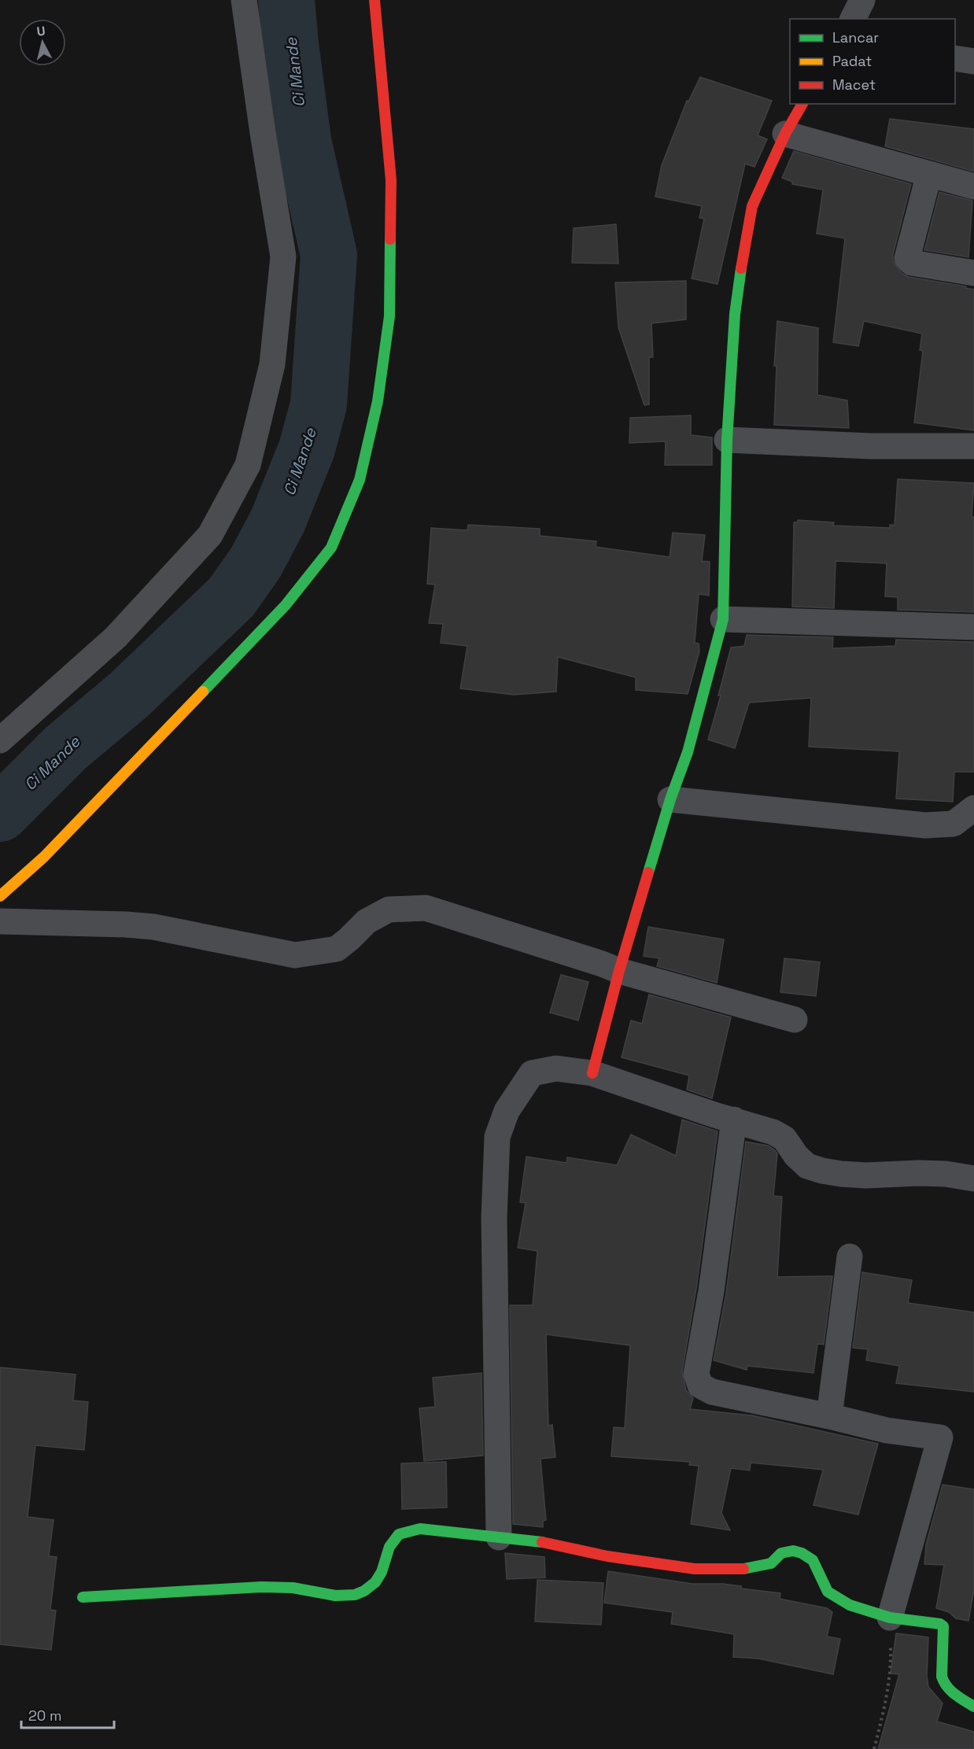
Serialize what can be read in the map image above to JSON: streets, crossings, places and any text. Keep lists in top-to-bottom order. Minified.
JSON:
{"water":["Ci Mande"],"legend":["Lancar","Padat","Macet"],"scale_bar":"20 m","north":"top"}
